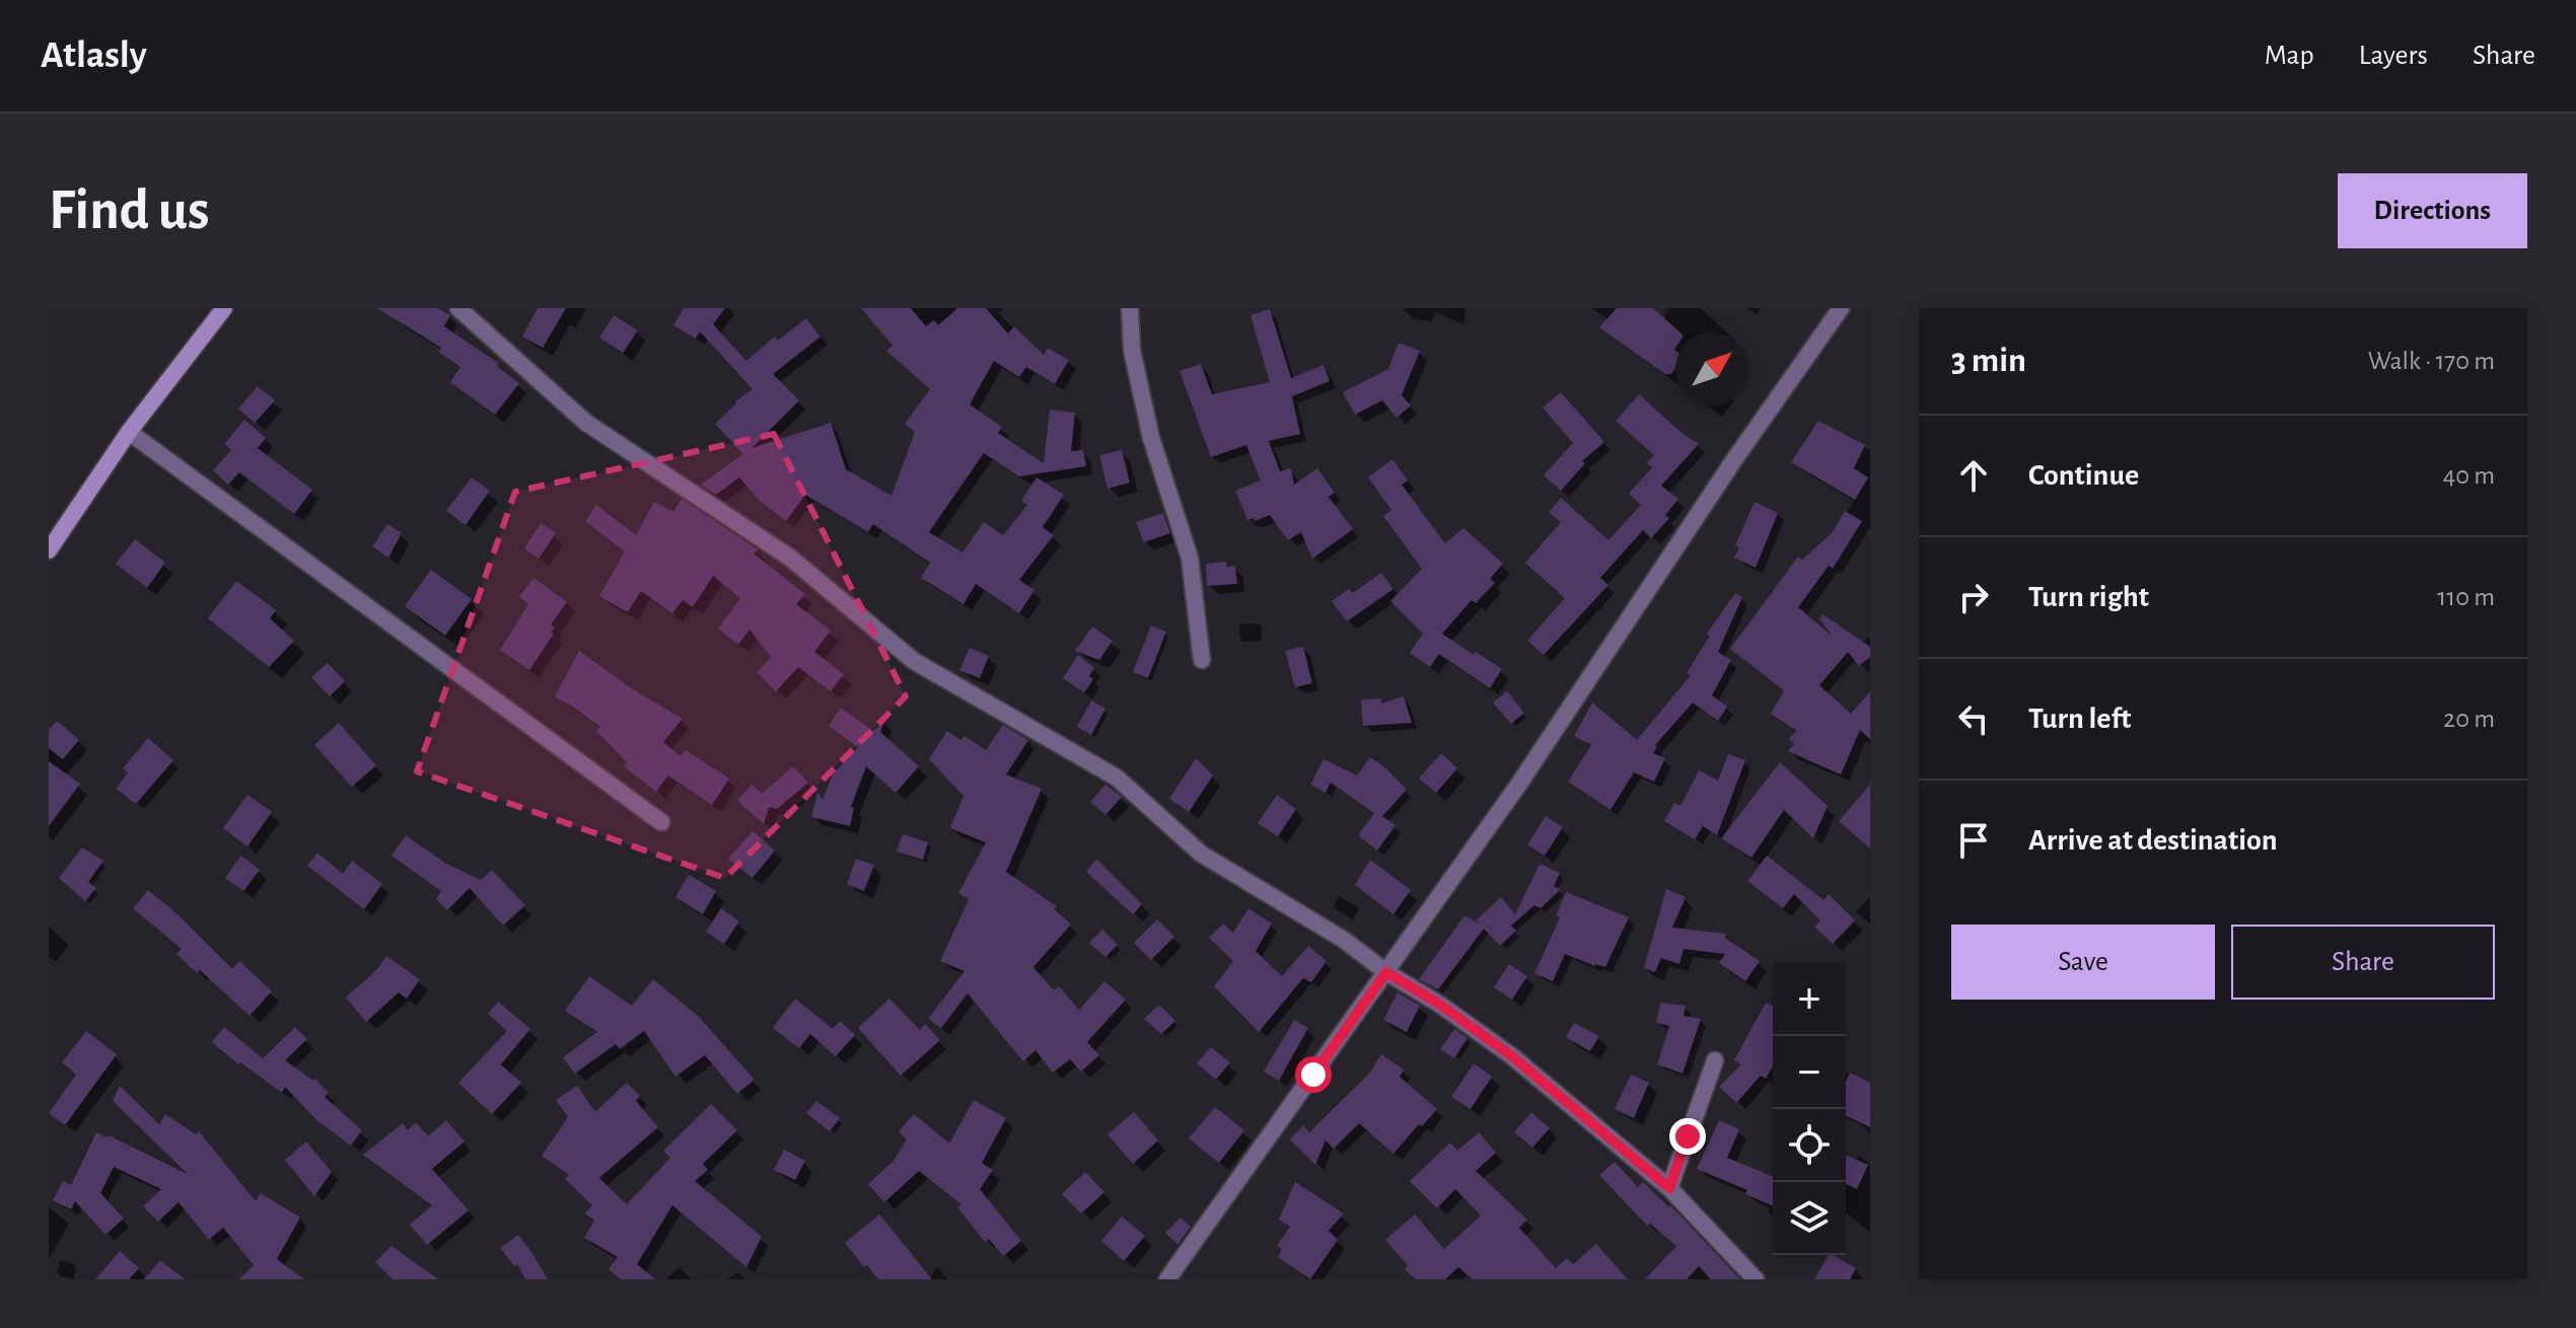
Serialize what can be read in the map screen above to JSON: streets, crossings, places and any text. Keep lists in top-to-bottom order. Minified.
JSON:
{"north":"top right","page":{"header":"Atlasly","nav":["Map","Layers","Share"],"buttons":["Directions",["Save","Share"]],"title":"Find us","heading":["3 min","Walk · 170 m"],"list":[["Continue","40 m"],["Turn right","110 m"],["Turn left","20 m"],"Arrive at destination"],"map_buttons":["+","−"]}}
